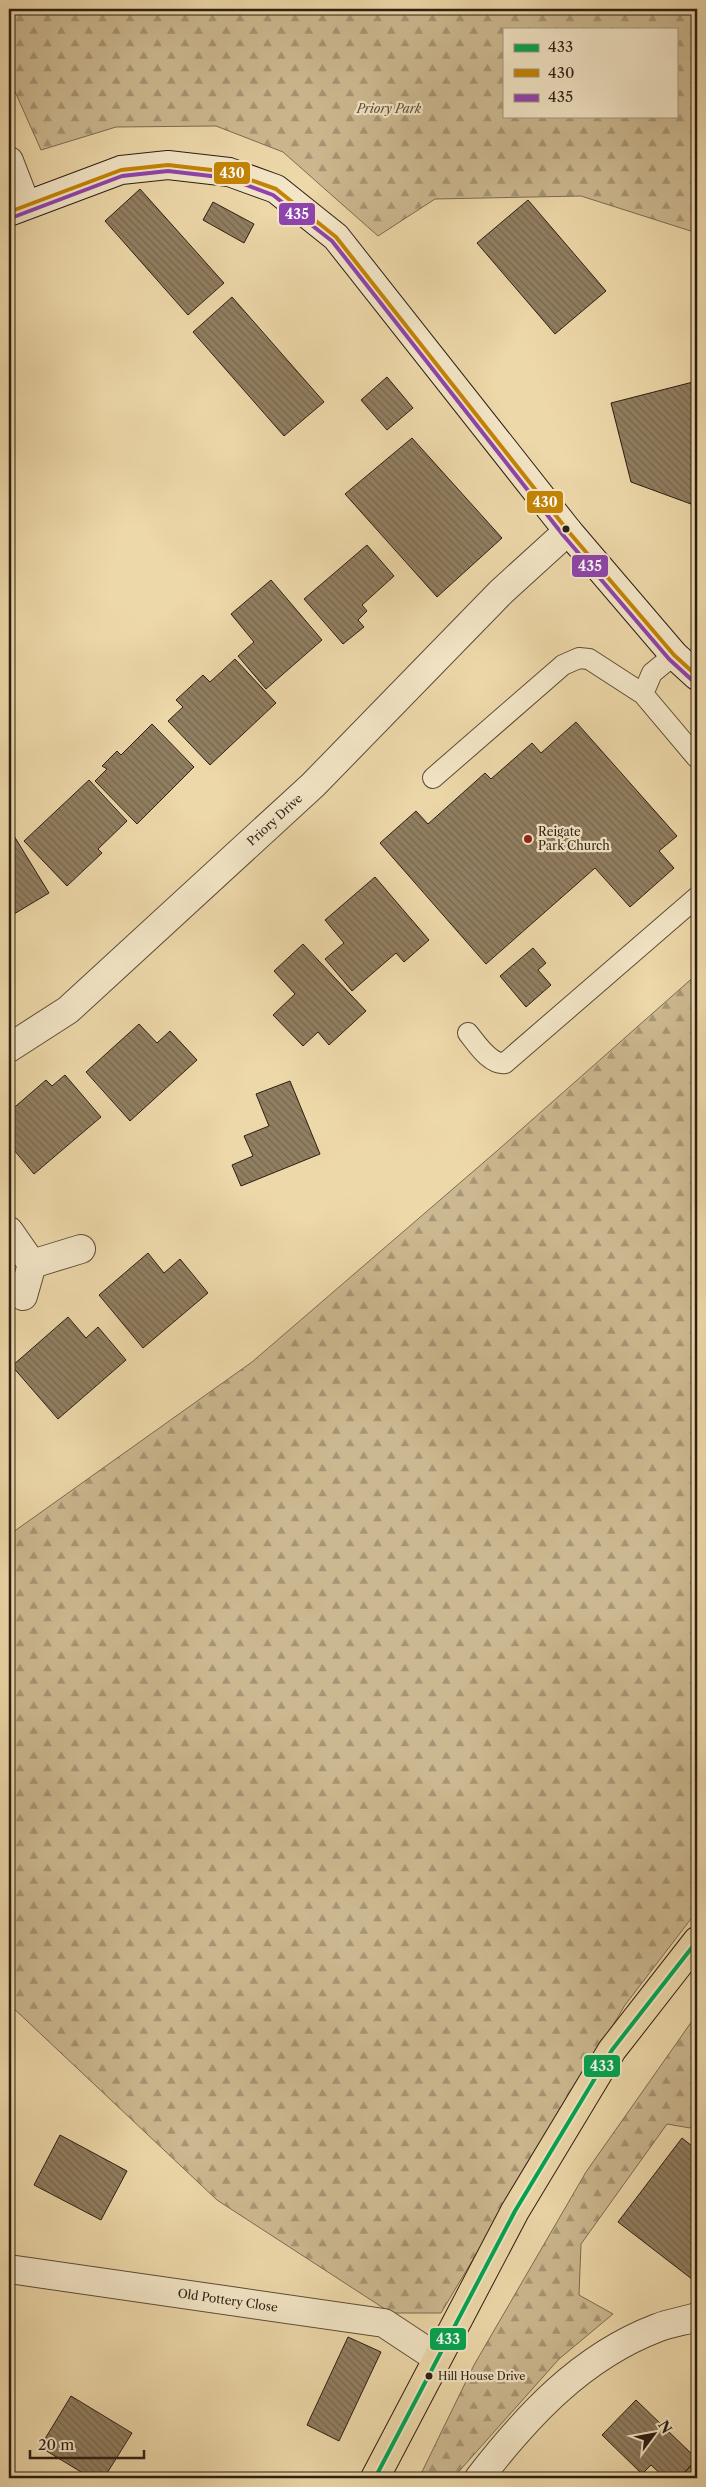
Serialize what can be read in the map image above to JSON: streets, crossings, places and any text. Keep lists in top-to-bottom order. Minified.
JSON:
{"streets":{"street":["Priory Drive","Old Pottery Close"]},"parks":["Priory Park"],"places":["Reigate Park Church","Hill House Drive"],"lines":["transit line 430","transit line 435","transit line 433"],"legend":["433","430","435"],"scale_bar":"20 m","north":"top right"}
